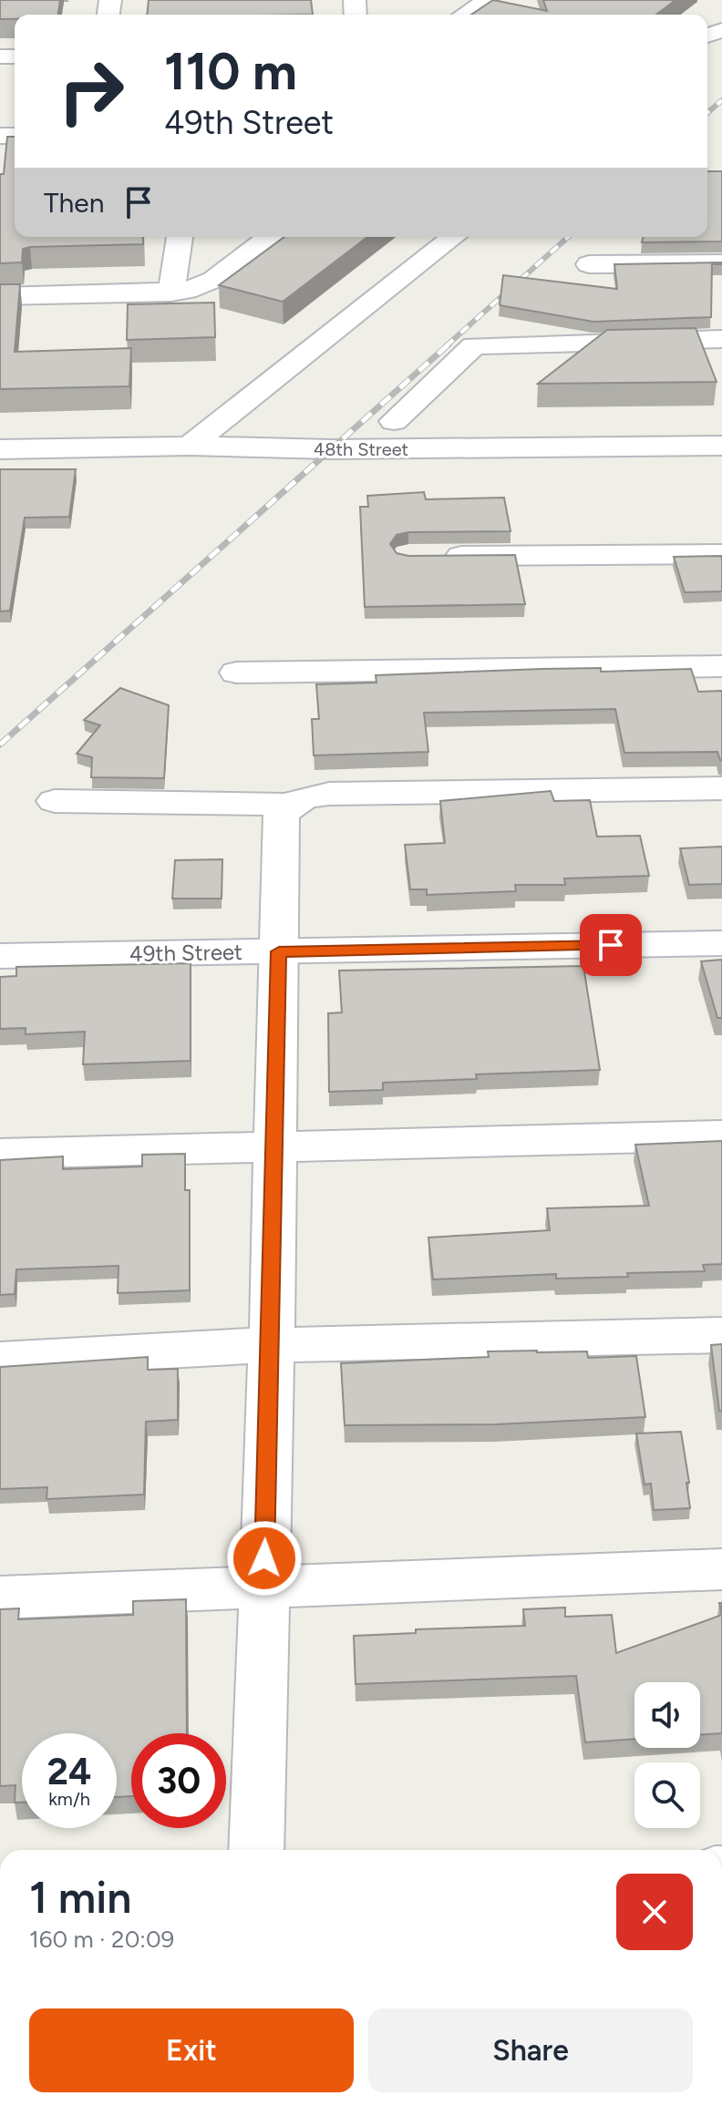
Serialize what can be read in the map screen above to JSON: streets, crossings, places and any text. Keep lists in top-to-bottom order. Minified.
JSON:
{"streets":{"street":["48th Street","49th Street"]},"page":{"turn":["110 m","49th Street"],"then":"Then","speed":"24 km/h","limit":"30","heading":["1 min","160 m · 20:09"],"buttons":["Exit","Share"]}}
